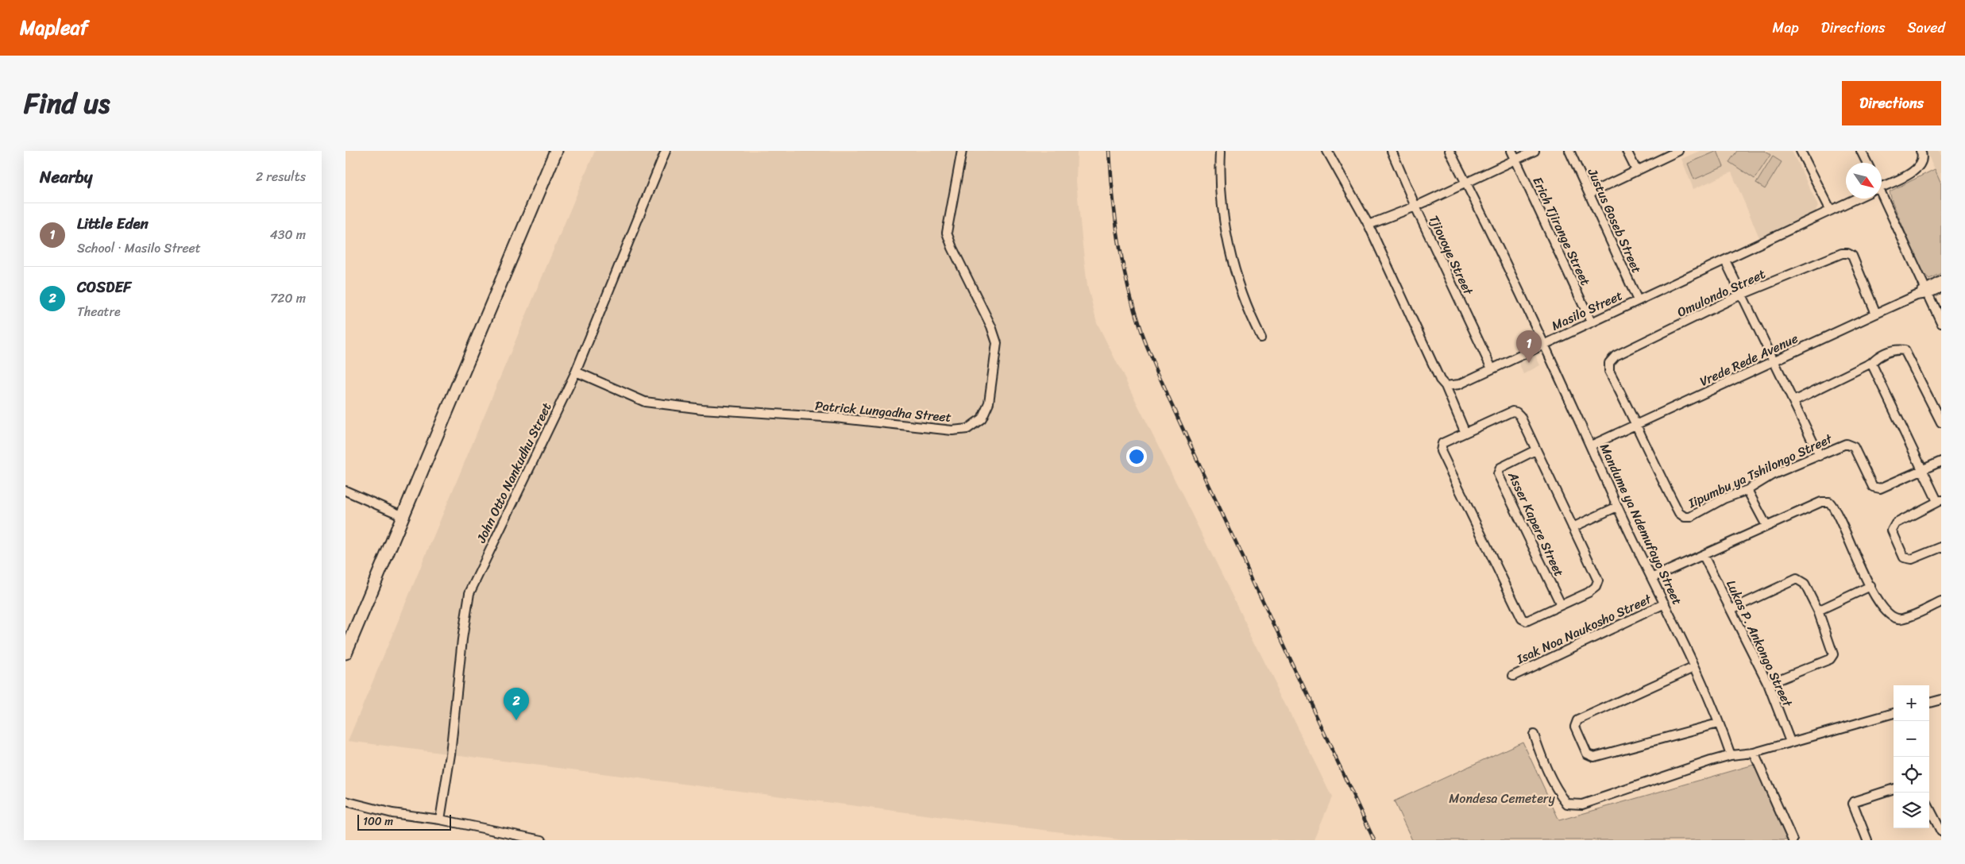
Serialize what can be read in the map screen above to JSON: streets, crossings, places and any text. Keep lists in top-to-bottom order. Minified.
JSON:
{"streets":{"street":["Justus Goseb Street","Erich Tjirange Street","Tjiovoye Street","Omulondo Street","Masilo Street","Vrede Rede Avenue","Patrick Lungadha Street","Iipumbu ya Tshilongo Street","John Otto Nankudhu Street","Asser Kapere Street","Mandume ya Ndemufayo Street","Isak Noa Naukosho Street","Lukas P. Ankongo Street"]},"crossings":[["Justus Goseb Street","Masilo Street"],["Erich Tjirange Street","Masilo Street"],["Tjiovoye Street","Masilo Street"],["Omulondo Street","Vrede Rede Avenue"],["Omulondo Street","Iipumbu ya Tshilongo Street"],["Masilo Street","Mandume ya Ndemufayo Street"],["Vrede Rede Avenue","Iipumbu ya Tshilongo Street"],["Vrede Rede Avenue","Mandume ya Ndemufayo Street"],["Patrick Lungadha Street","John Otto Nankudhu Street"],["Mandume ya Ndemufayo Street","Isak Noa Naukosho Street"]],"parks":["Mondesa Cemetery"],"scale_bar":"100 m","north":"bottom right","page":{"header":"Mapleaf","nav":["Map","Directions","Saved"],"title":"Find us","buttons":"Directions","heading":["Nearby","2 results"],"list":[{"mark":"1","name":"Little Eden","note":"School · Masilo Street","value":"430 m"},{"mark":"2","name":"COSDEF","note":"Theatre","value":"720 m"}],"pins":["1","2"],"map_buttons":["+","−"],"scale":"100 m"}}
